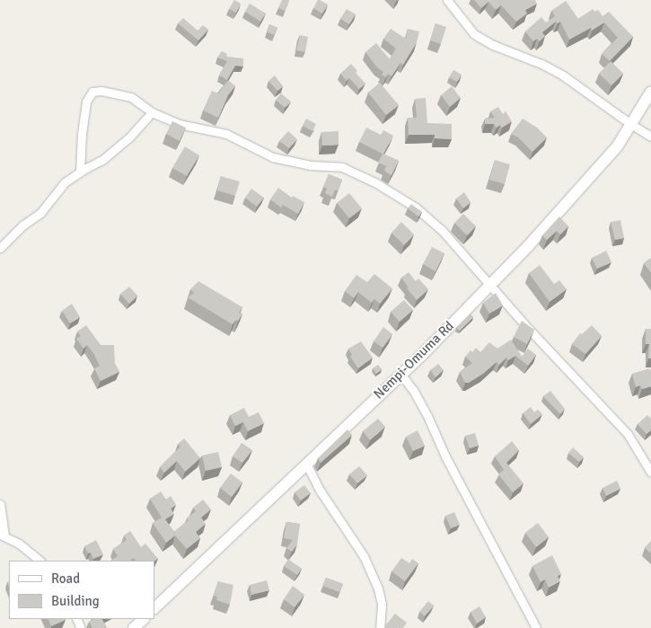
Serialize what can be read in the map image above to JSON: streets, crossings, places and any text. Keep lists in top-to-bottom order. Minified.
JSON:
{"streets":{"street":["Nempi-Omuma Rd"]},"legend":["Road","Building"]}
